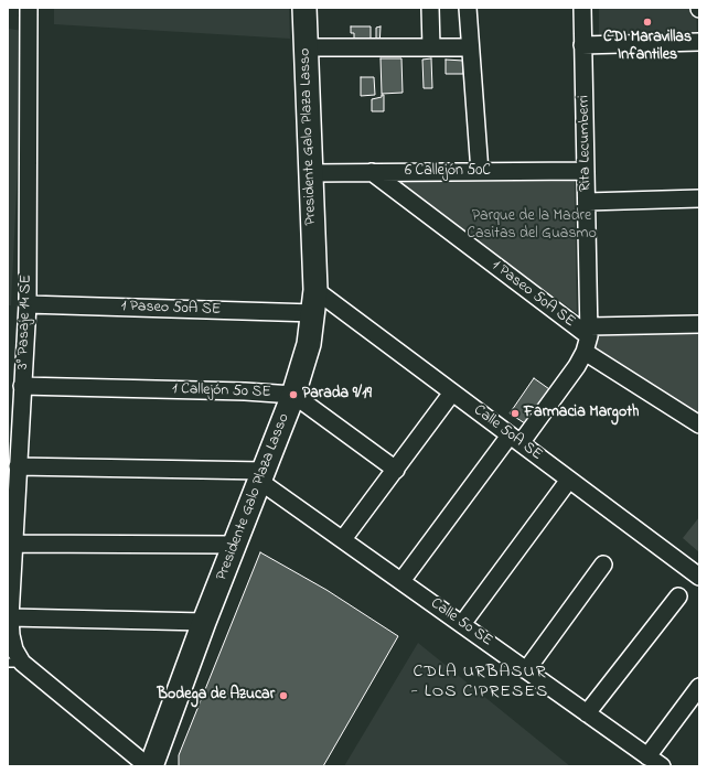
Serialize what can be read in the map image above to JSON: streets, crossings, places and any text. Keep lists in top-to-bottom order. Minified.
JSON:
{"streets":{"street":["Presidente Galo Plaza Lasso","Rita Lecumberri","6 Callejón 50C","1 Paseo 50A SE","3° Pasaje 14 SE","1 Callejón 50 SE","Calle 50A SE","Calle 50 SE"]},"crossings":[["Presidente Galo Plaza Lasso","6 Callejón 50C"],["Presidente Galo Plaza Lasso","1 Paseo 50A SE"],["Presidente Galo Plaza Lasso","1 Callejón 50 SE"],["Presidente Galo Plaza Lasso","Calle 50A SE"],["Presidente Galo Plaza Lasso","Calle 50 SE"],["Rita Lecumberri","6 Callejón 50C"],["Rita Lecumberri","1 Paseo 50A SE"],["6 Callejón 50C","1 Paseo 50A SE"],["1 Paseo 50A SE","3° Pasaje 14 SE"],["3° Pasaje 14 SE","1 Callejón 50 SE"]],"districts":["CDLA URBASUR - LOS CIPRESES"],"parks":["Parque de la Madre Casitas del Guasmo"],"places":["CDI Maravillas Infantiles","Parada 9/19","Farmacia Margoth","Bodega de Azucar"]}
